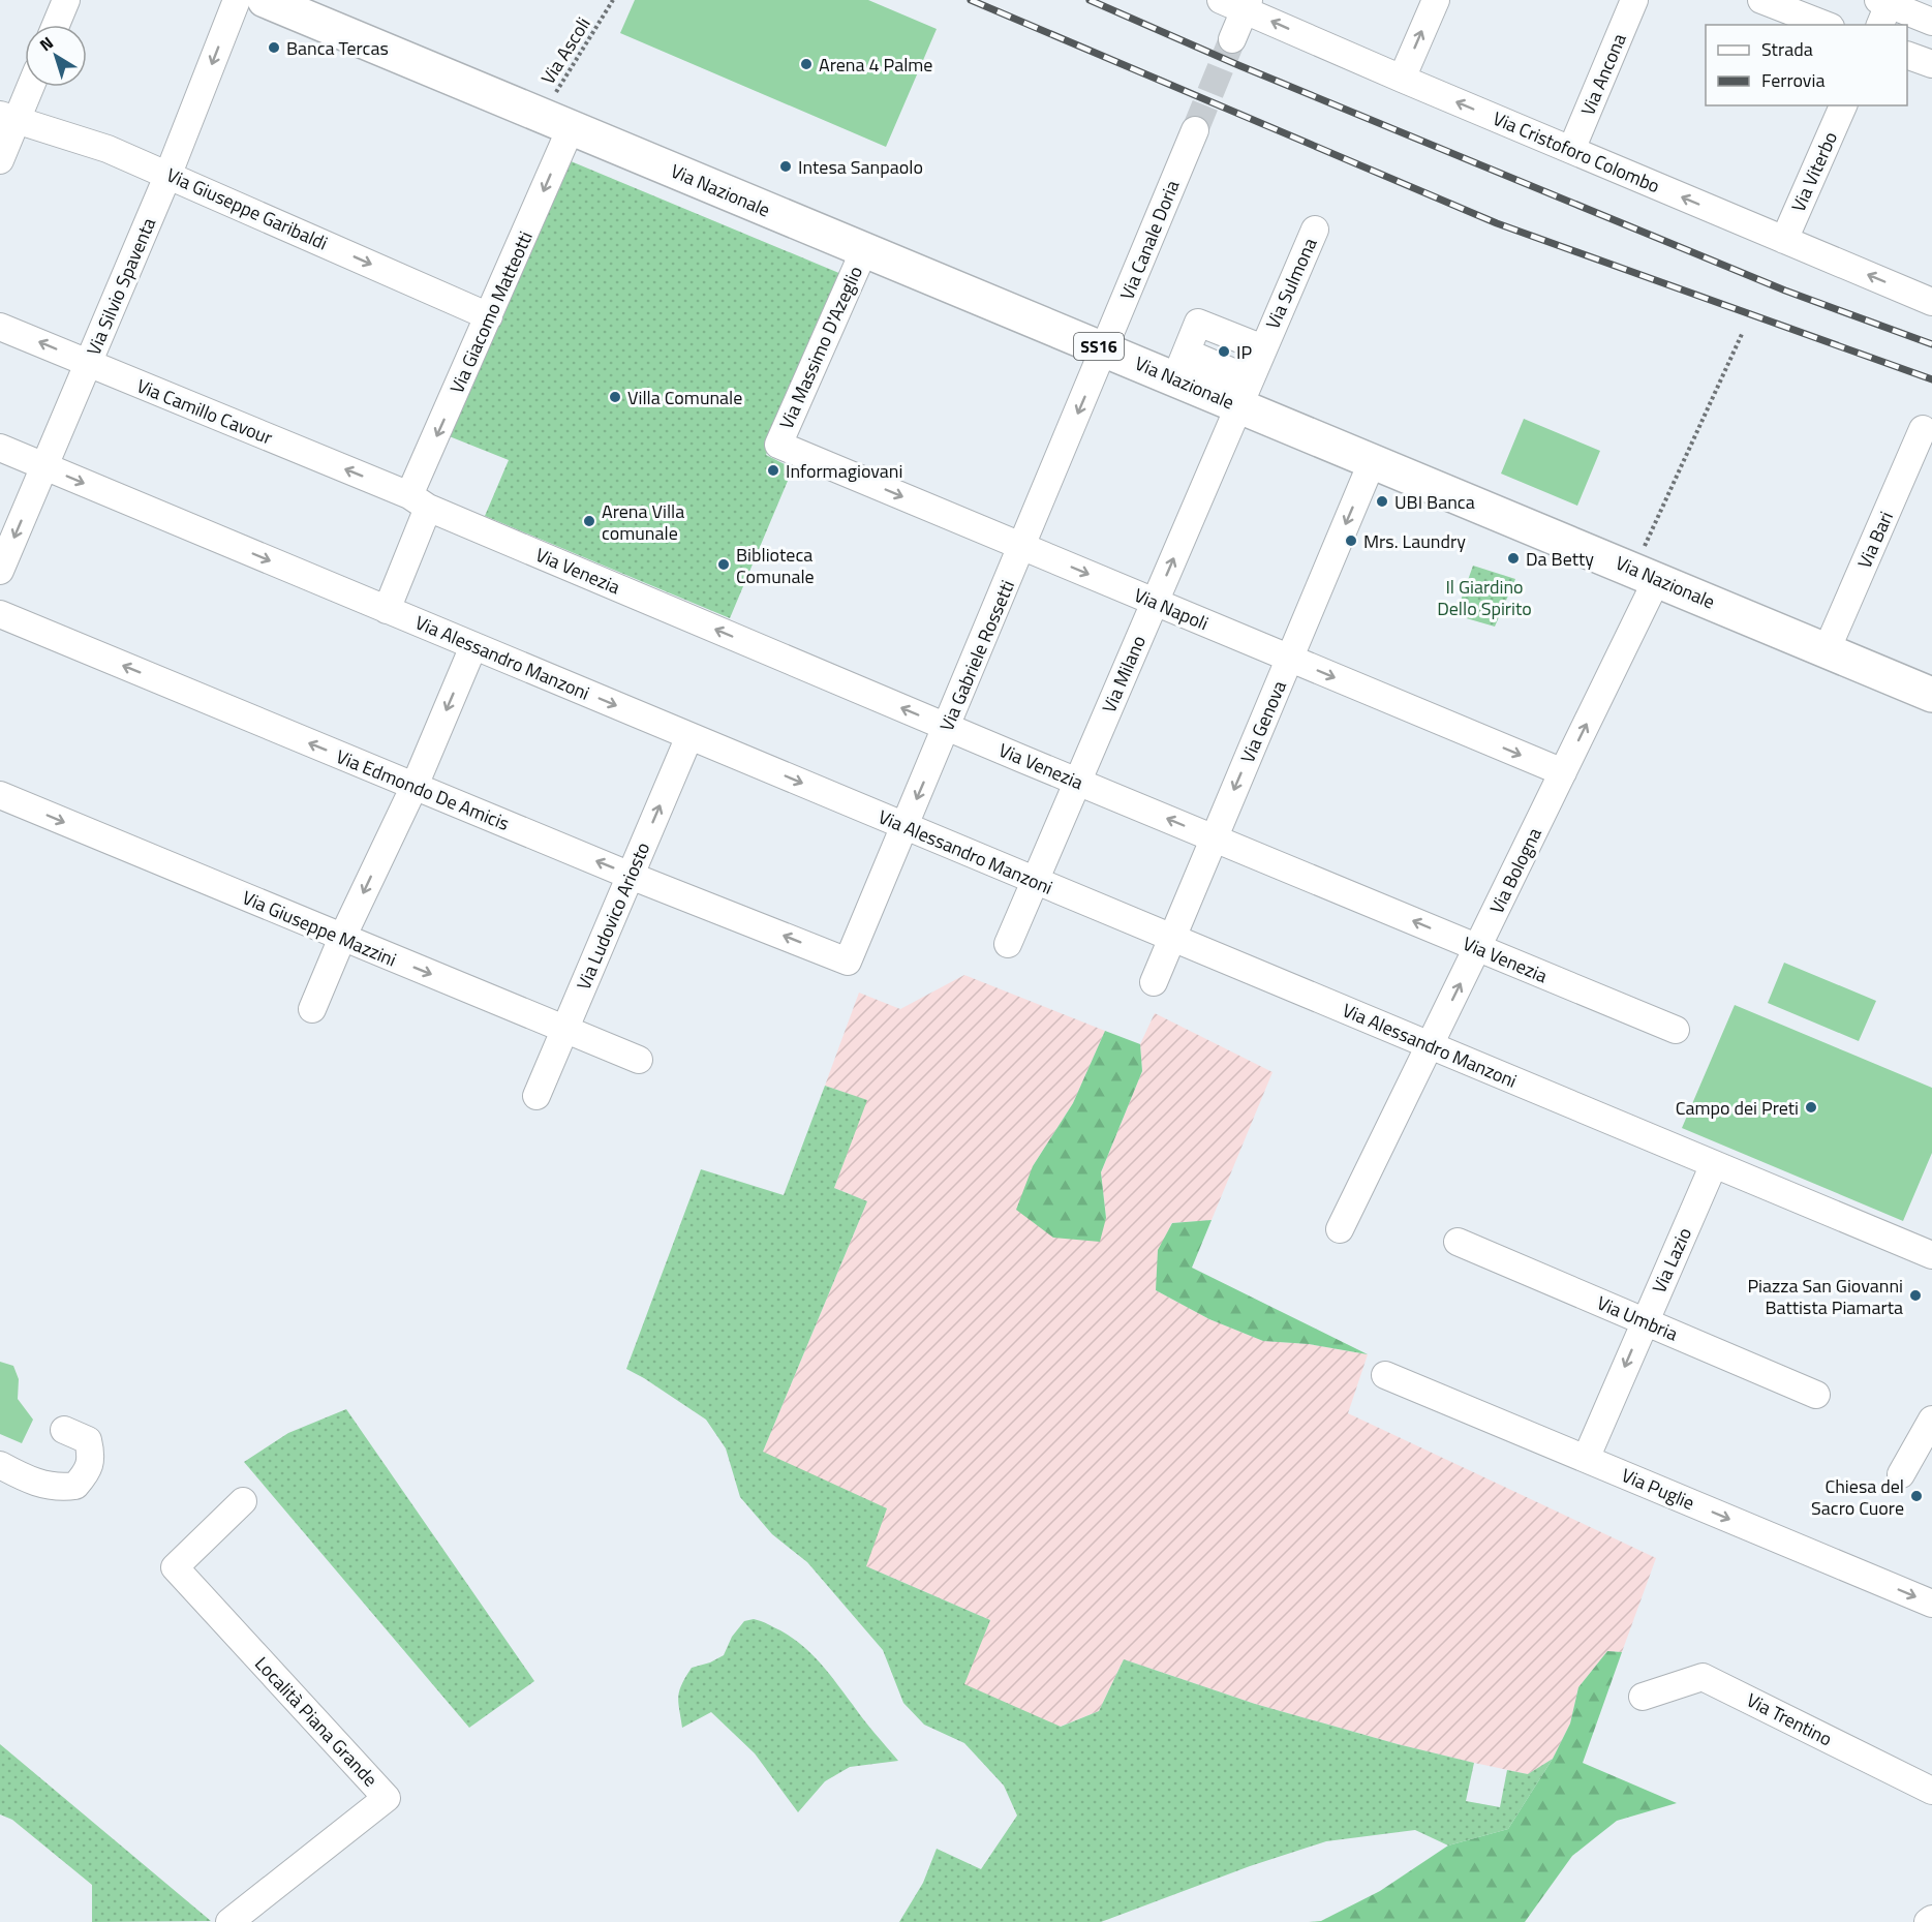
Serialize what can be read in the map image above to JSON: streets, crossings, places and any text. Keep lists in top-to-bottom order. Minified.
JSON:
{"streets":{"main road":["Via Nazionale","SS16"],"street":["Via Ancona","Via Cristoforo Colombo","Via Viterbo","Via Giuseppe Garibaldi","Via Canale Doria","Via Sulmona","Via Silvio Spaventa","Via Giacomo Matteotti","Via Massimo D'Azeglio","Via Camillo Cavour","Via Bari","Via Venezia","Via Napoli","Via Gabriele Rossetti","Via Alessandro Manzoni","Via Milano","Via Genova","Via Edmondo De Amicis","Via Bologna","Via Ludovico Ariosto","Via Giuseppe Mazzini","Via Lazio","Via Umbria","Via Puglie","Via Trentino","Località Piana Grande"],"path":["Via Ascoli"]},"crossings":[["Via Ascoli","Via Nazionale"],["Via Ascoli","Via Giacomo Matteotti"],["Via Ancona","Via Cristoforo Colombo"],["Via Cristoforo Colombo","Via Viterbo"],["Via Nazionale","Via Canale Doria"],["Via Nazionale","Via Sulmona"],["Via Nazionale","Via Giacomo Matteotti"],["Via Nazionale","Via Massimo D'Azeglio"],["Via Nazionale","Via Bari"],["Via Nazionale","Via Gabriele Rossetti"],["Via Nazionale","Via Milano"],["Via Nazionale","Via Genova"],["Via Nazionale","Via Bologna"],["Via Giuseppe Garibaldi","Via Silvio Spaventa"],["Via Giuseppe Garibaldi","Via Giacomo Matteotti"],["Via Canale Doria","Via Gabriele Rossetti"],["Via Sulmona","Via Milano"],["Via Silvio Spaventa","Via Camillo Cavour"],["Via Silvio Spaventa","Via Alessandro Manzoni"],["Via Giacomo Matteotti","Via Camillo Cavour"],["Via Giacomo Matteotti","Via Venezia"],["Via Giacomo Matteotti","Via Alessandro Manzoni"],["Via Massimo D'Azeglio","Via Napoli"],["Via Camillo Cavour","Via Venezia"],["Via Venezia","Via Gabriele Rossetti"],["Via Venezia","Via Milano"],["Via Venezia","Via Genova"],["Via Venezia","Via Bologna"],["Via Napoli","Via Gabriele Rossetti"],["Via Napoli","Via Milano"],["Via Napoli","Via Genova"],["Via Napoli","Via Bologna"],["Via Gabriele Rossetti","Via Alessandro Manzoni"],["Via Gabriele Rossetti","Via Edmondo De Amicis"],["Via Alessandro Manzoni","Via Milano"],["Via Alessandro Manzoni","Via Genova"],["Via Alessandro Manzoni","Via Bologna"],["Via Alessandro Manzoni","Via Ludovico Ariosto"],["Via Alessandro Manzoni","Via Lazio"],["Via Edmondo De Amicis","Via Ludovico Ariosto"],["Via Ludovico Ariosto","Via Giuseppe Mazzini"],["Via Lazio","Via Umbria"],["Via Lazio","Via Puglie"]],"one_way":["Via Cristoforo Colombo","Via Giuseppe Garibaldi","Via Silvio Spaventa","Via Giacomo Matteotti","Via Camillo Cavour","Via Venezia","Via Napoli","Via Gabriele Rossetti","Via Alessandro Manzoni","Via Milano","Via Genova","Via Edmondo De Amicis","Via Bologna","Via Giuseppe Mazzini","Via Lazio","Via Puglie"],"parks":["Il Giardino Dello Spirito"],"places":["Banca Tercas","Arena 4 Palme","Intesa Sanpaolo","IP","Villa Comunale","Informagiovani","UBI Banca","Arena Villa comunale","Mrs. Laundry","Da Betty","Biblioteca Comunale","Campo dei Preti","Piazza San Giovanni Battista Piamarta","Chiesa del Sacro Cuore"],"legend":["Strada","Ferrovia"],"north":"top left"}
